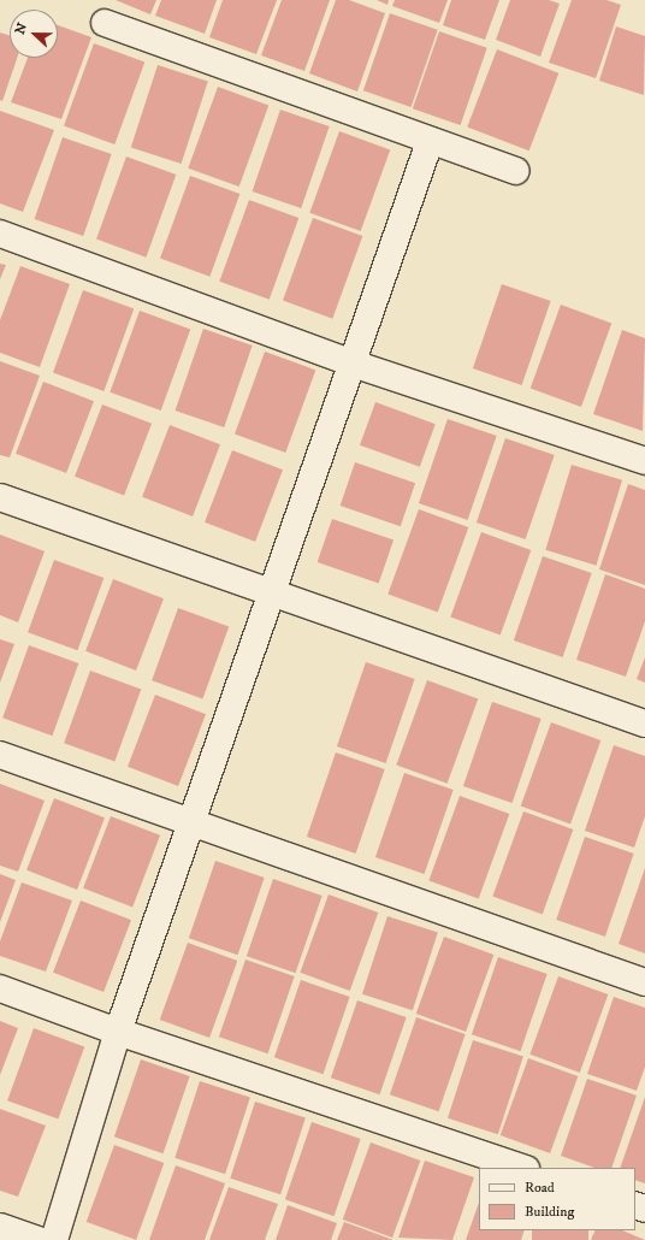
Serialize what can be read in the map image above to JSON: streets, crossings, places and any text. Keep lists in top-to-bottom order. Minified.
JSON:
{"legend":["Road","Building"],"north":"left"}
